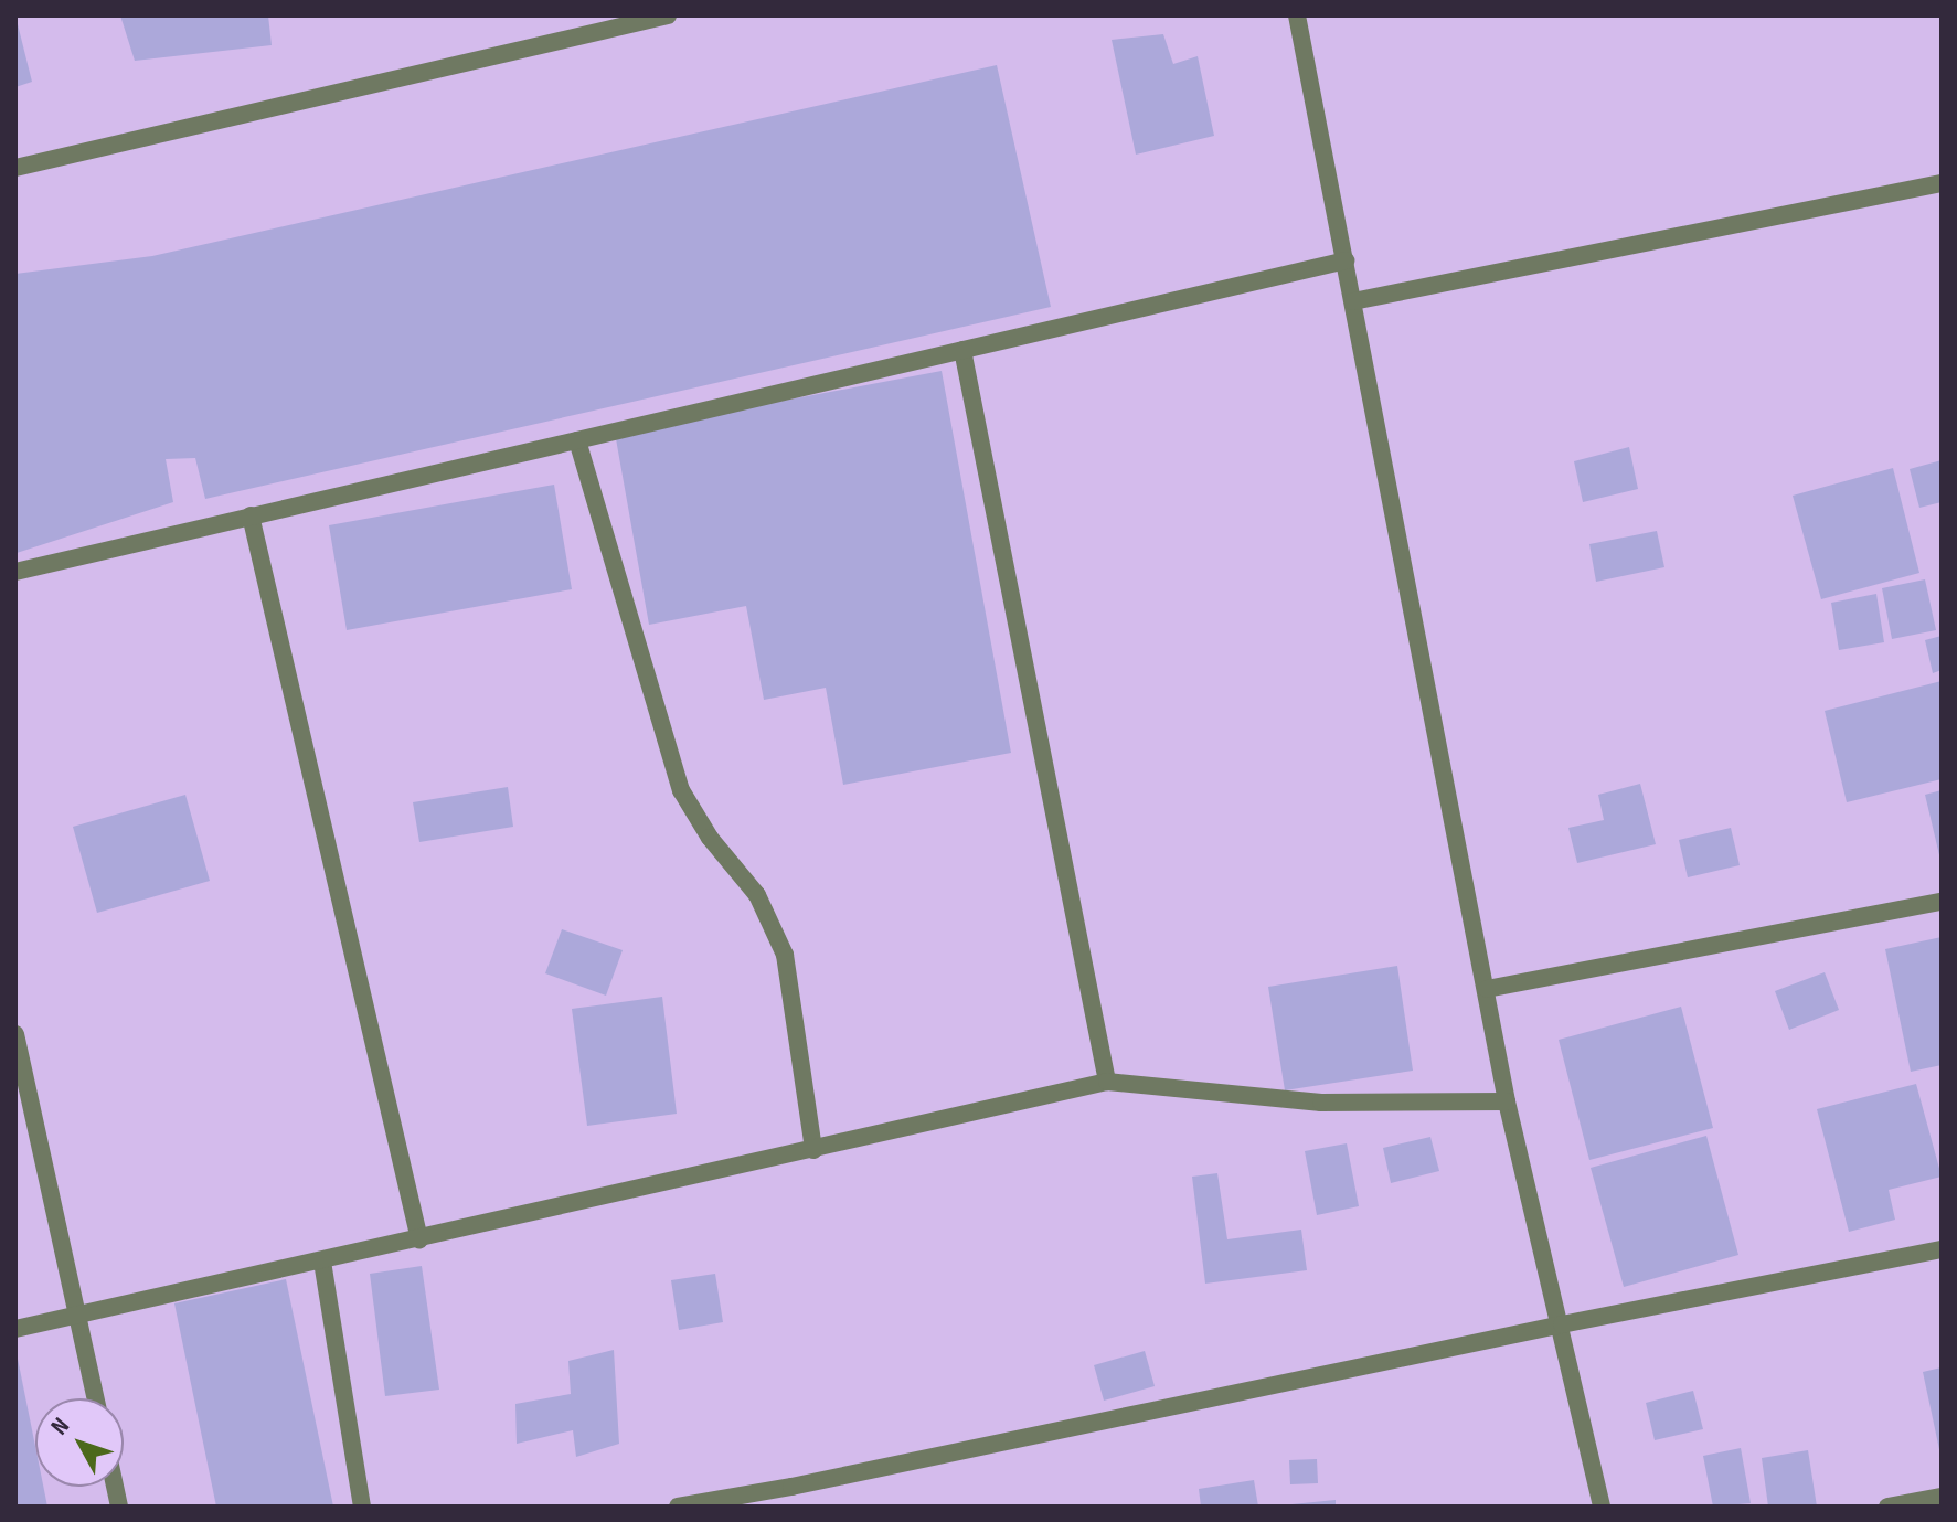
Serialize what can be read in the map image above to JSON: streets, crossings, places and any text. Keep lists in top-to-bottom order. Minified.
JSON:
{"north":"top left"}
